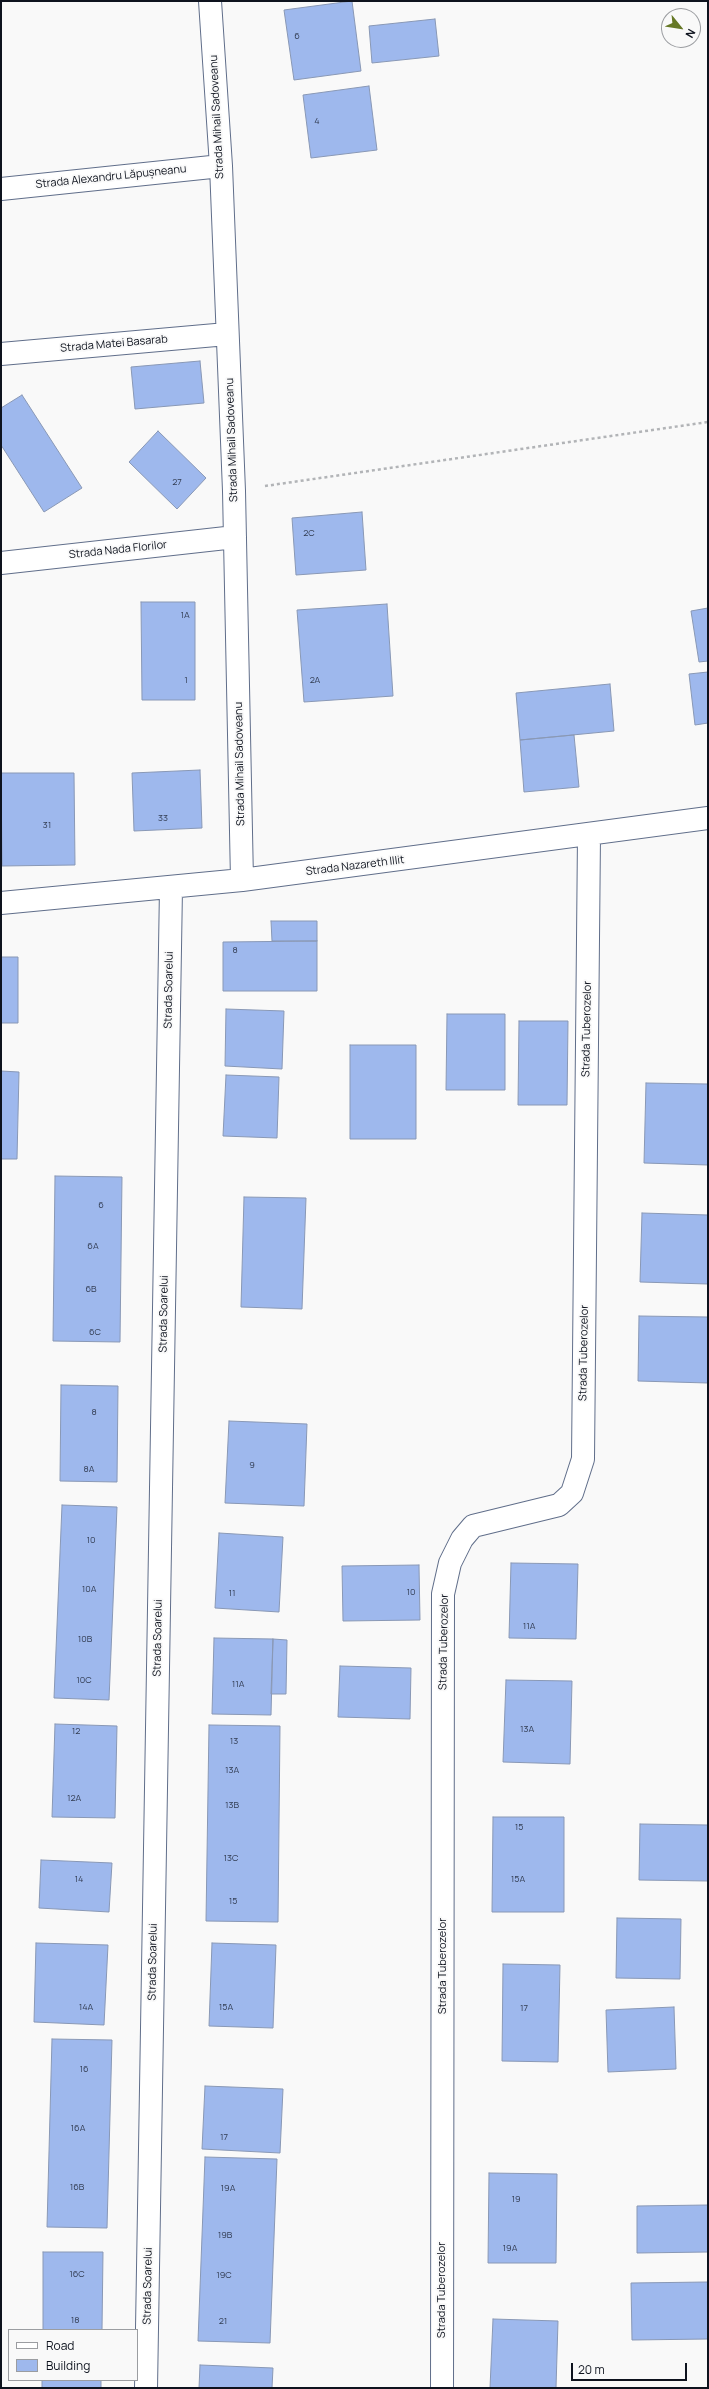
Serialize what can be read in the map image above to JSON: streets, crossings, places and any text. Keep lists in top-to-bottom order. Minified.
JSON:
{"streets":{"street":["Strada Mihail Sadoveanu","Strada Alexandru Lăpușneanu","Strada Matei Basarab","Strada Nada Florilor","Strada Nazareth Illit","Strada Soarelui","Strada Tuberozelor"]},"crossings":[["Strada Mihail Sadoveanu","Strada Alexandru Lăpușneanu"],["Strada Mihail Sadoveanu","Strada Matei Basarab"],["Strada Mihail Sadoveanu","Strada Nada Florilor"],["Strada Mihail Sadoveanu","Strada Nazareth Illit"],["Strada Nazareth Illit","Strada Soarelui"],["Strada Nazareth Illit","Strada Tuberozelor"]],"house_numbers":["6","4","27","2C","1A","1","2A","33","31","8","6","6A","6B","6C","8","9","8A","10","10A","10","11","11A","10B","10C","11A","13A","12","13","13A","12A","13B","15","13C","14","15A","15","14A","15A","17","16","16A","17","16B","19A","19","19B","19A","16C","19C","18","21"],"legend":["Road","Building"],"scale_bar":"20 m","north":"bottom right"}
